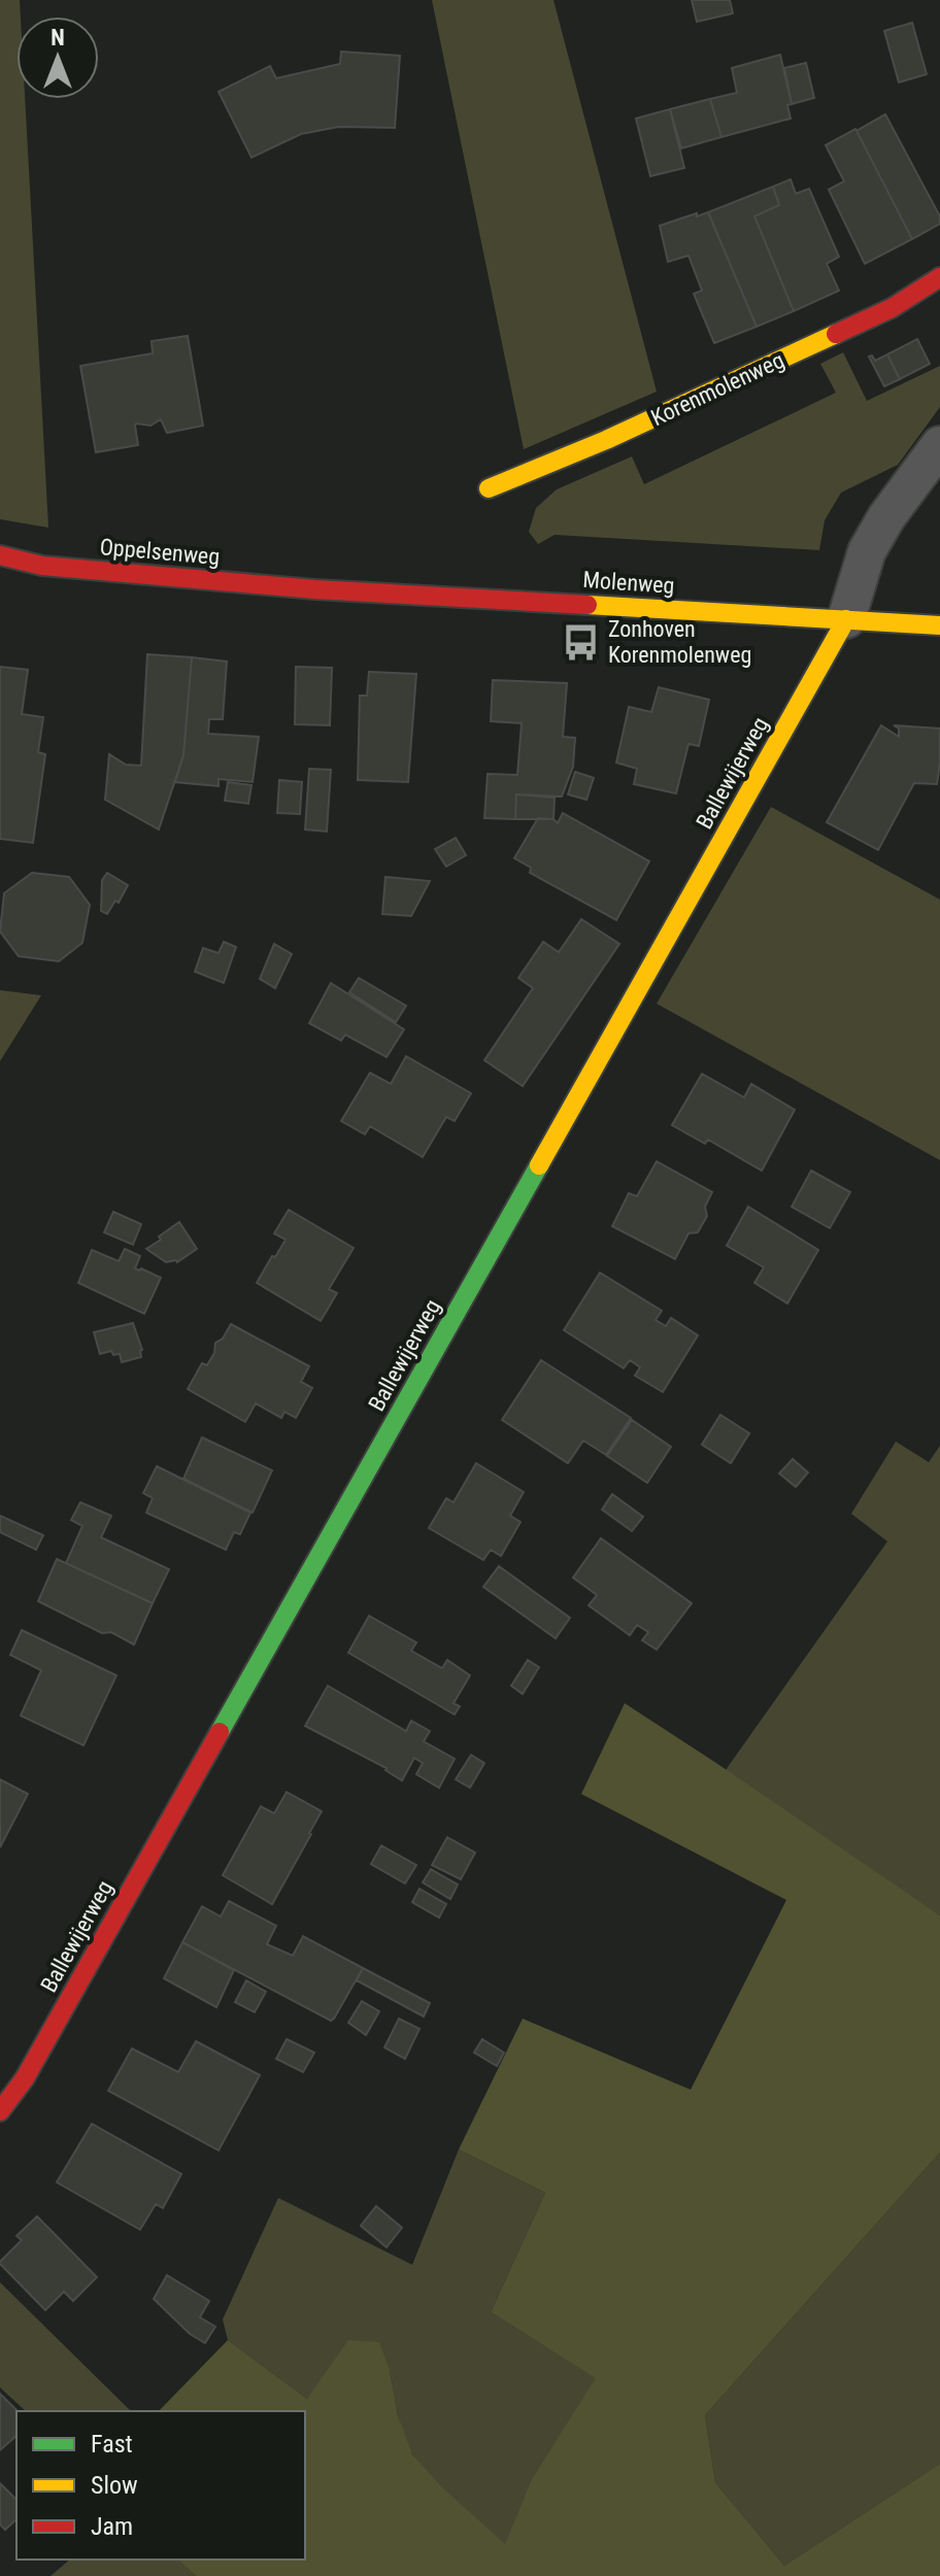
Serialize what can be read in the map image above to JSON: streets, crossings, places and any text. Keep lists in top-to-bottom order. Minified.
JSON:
{"streets":{"street":["Korenmolenweg","Oppelsenweg","Molenweg","Ballewijerweg"]},"crossings":[["Oppelsenweg","Molenweg"],["Molenweg","Ballewijerweg"]],"places":{"bus stop":["Zonhoven Korenmolenweg"]},"legend":["Fast","Slow","Jam"],"north":"top"}
